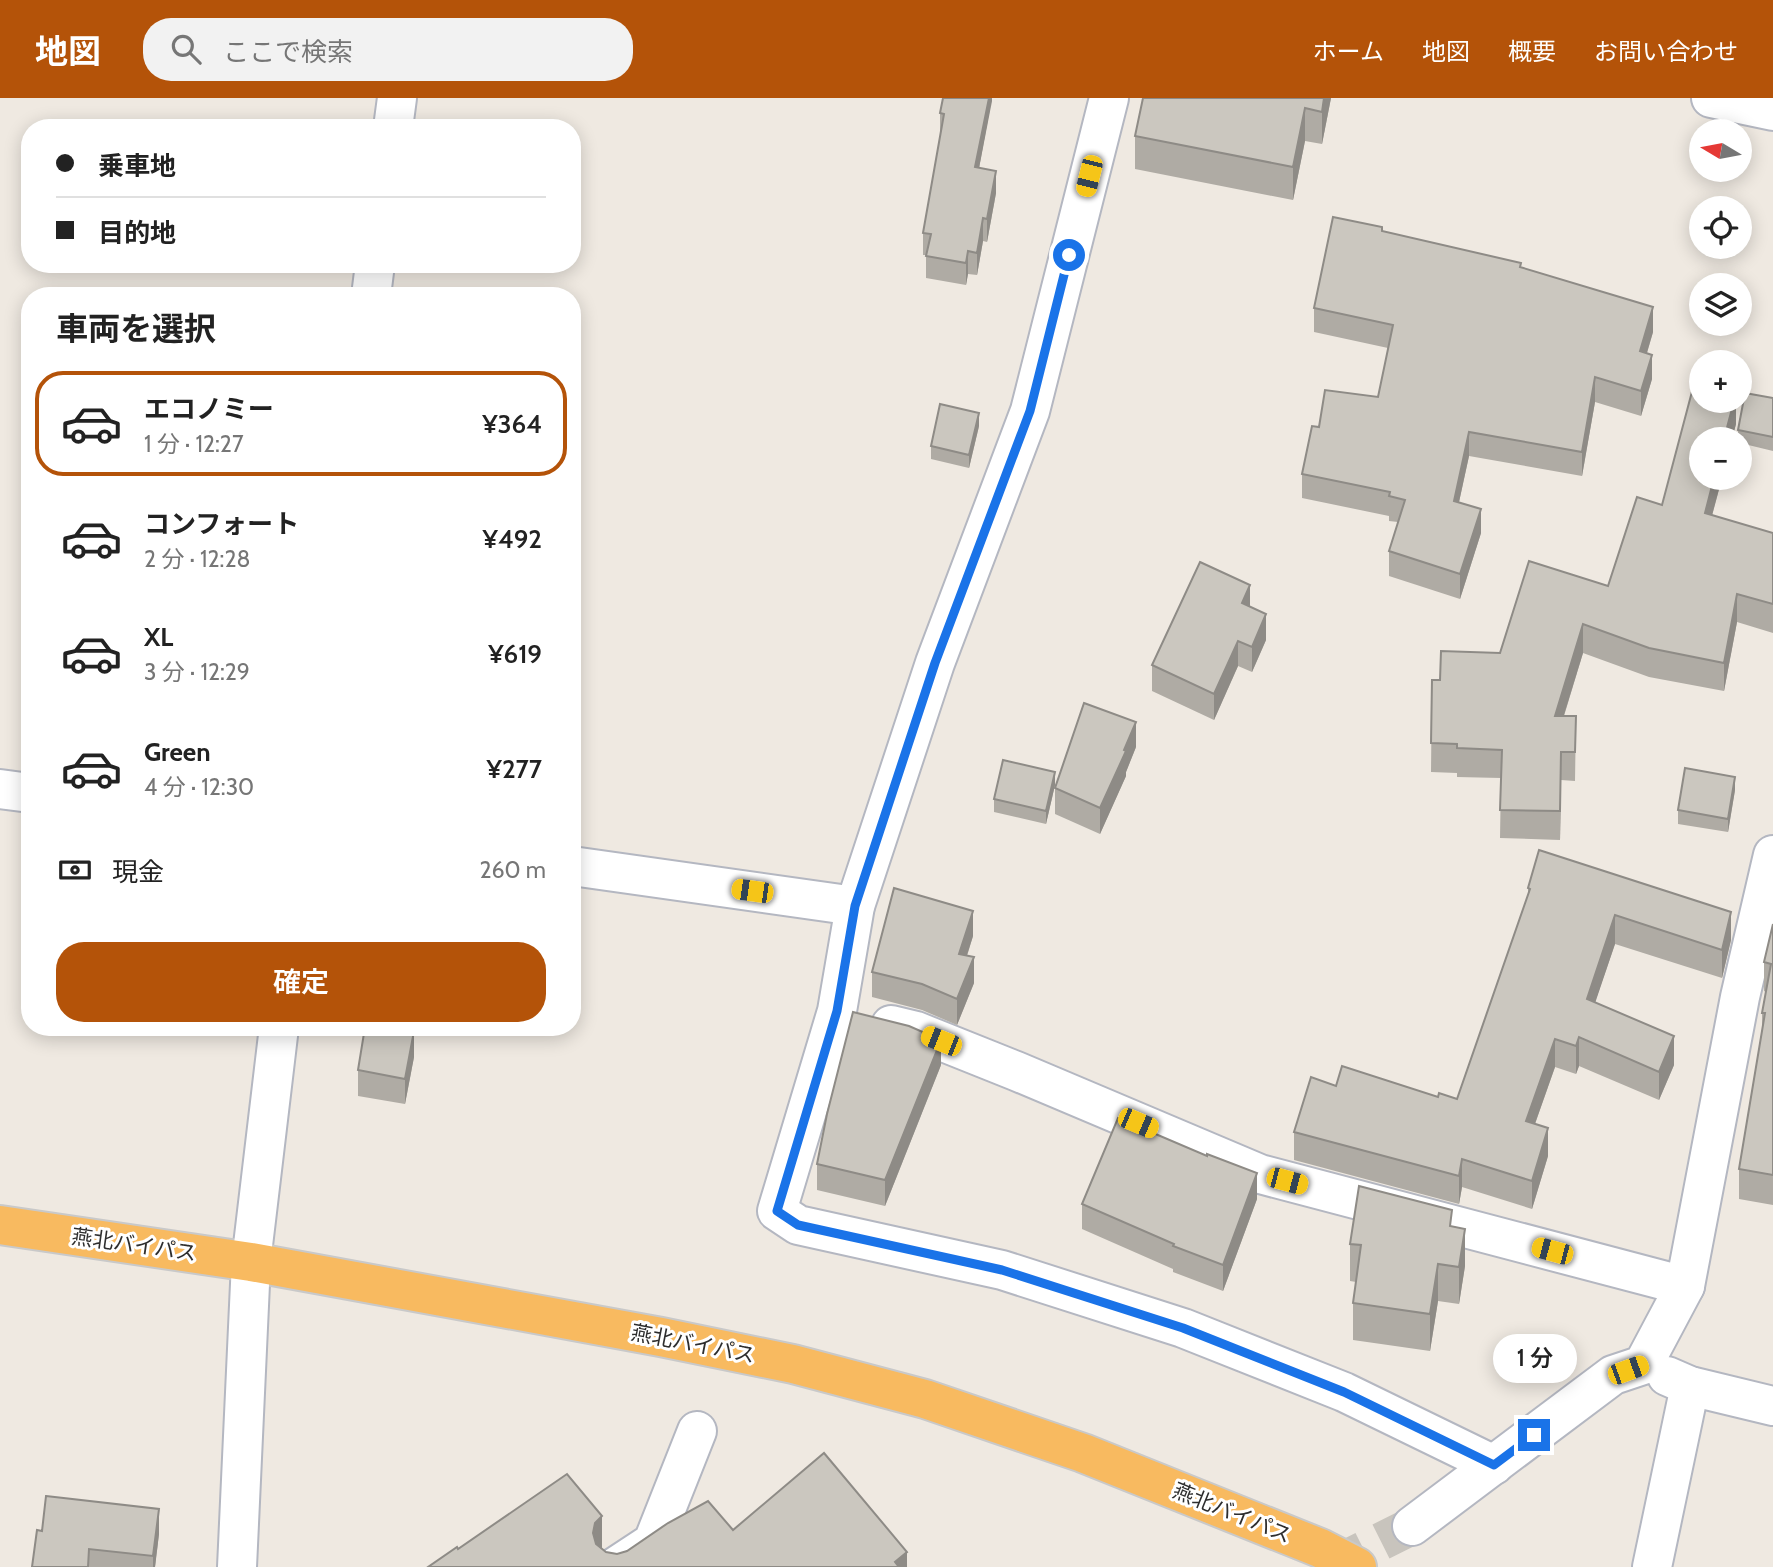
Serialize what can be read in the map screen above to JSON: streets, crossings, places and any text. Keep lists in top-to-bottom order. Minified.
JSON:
{"streets":{"highway":["燕北バイパス"]},"north":"left","page":{"header":"地図","search":"ここで検索","nav":["ホーム","地図","概要","お問い合わせ"],"map_buttons":["+","−"],"banner":["乗車地","目的地"],"heading":"車両を選択","list":[{"name":"エコノミー","note":"1 分 · 12:27","value":"¥364"},{"name":"コンフォート","note":"2 分 · 12:28","value":"¥492"},{"name":"XL","note":"3 分 · 12:29","value":"¥619"},{"name":"Green","note":"4 分 · 12:30","value":"¥277"}],"pay":["現金","260 m"],"buttons":"確定","bubble":"1 分"}}
